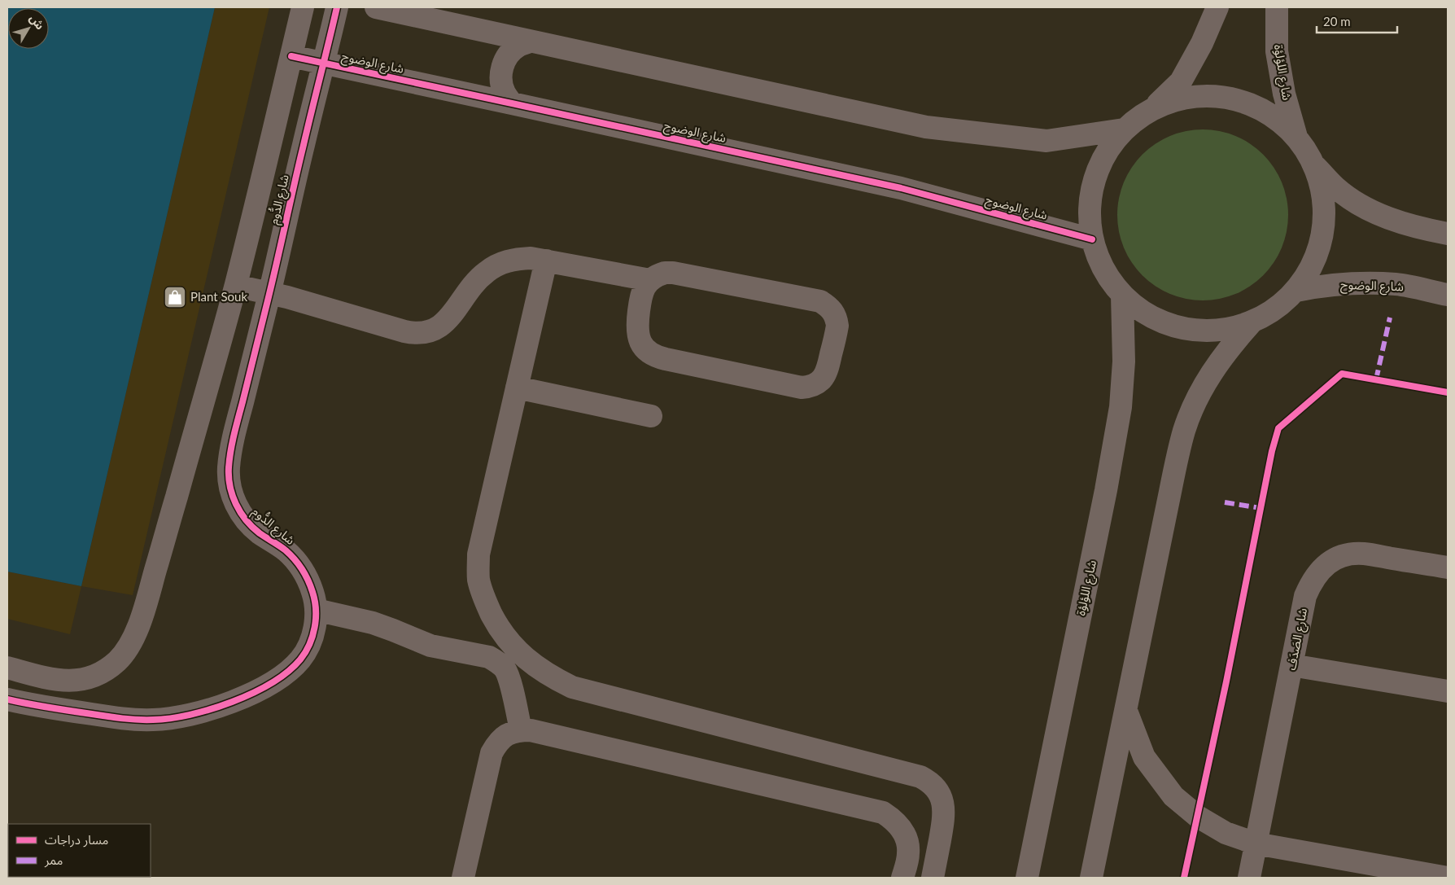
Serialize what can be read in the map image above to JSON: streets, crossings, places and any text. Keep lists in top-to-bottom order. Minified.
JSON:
{"streets":{"street":["شارع الوضوح","شارع اللؤلؤة","شارع الدُّوم","شارع الصَدَف"]},"crossings":[["شارع الوضوح","شارع الدُّوم"]],"places":{"shop":["Plant Souk"]},"legend":["مسار دراجات","ممر"],"scale_bar":"20 m","north":"top right"}
